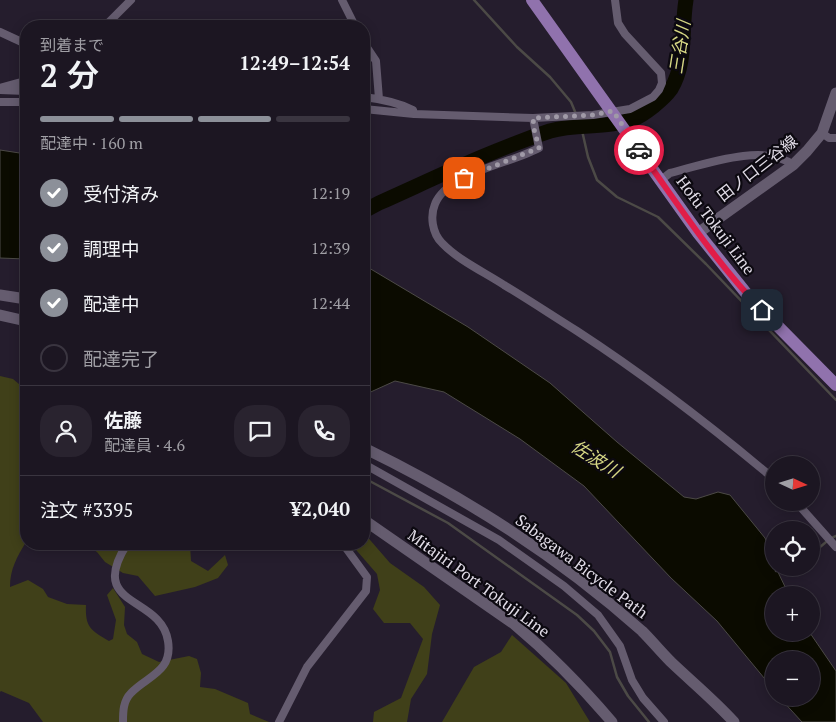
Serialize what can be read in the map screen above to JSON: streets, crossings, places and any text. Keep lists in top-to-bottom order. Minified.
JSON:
{"streets":{"main road":["田ノ口三谷線","Hofu Tokuji Line","Sabagawa Bicycle Path","Mitajiri Port Tokuji Line"]},"crossings":[["田ノ口三谷線","Hofu Tokuji Line"]],"water":["三谷川","佐波川"],"north":"right","page":{"heading":["2 分","到着まで","12:49–12:54"],"panel":["佐藤","配達員 · 4.6","注文 #3395","¥2,040"],"bar":"配達中 · 160 m","list":[["受付済み","12:19"],["調理中","12:39"],["配達中","12:44"],"配達完了"],"map_buttons":["+","−"]}}
